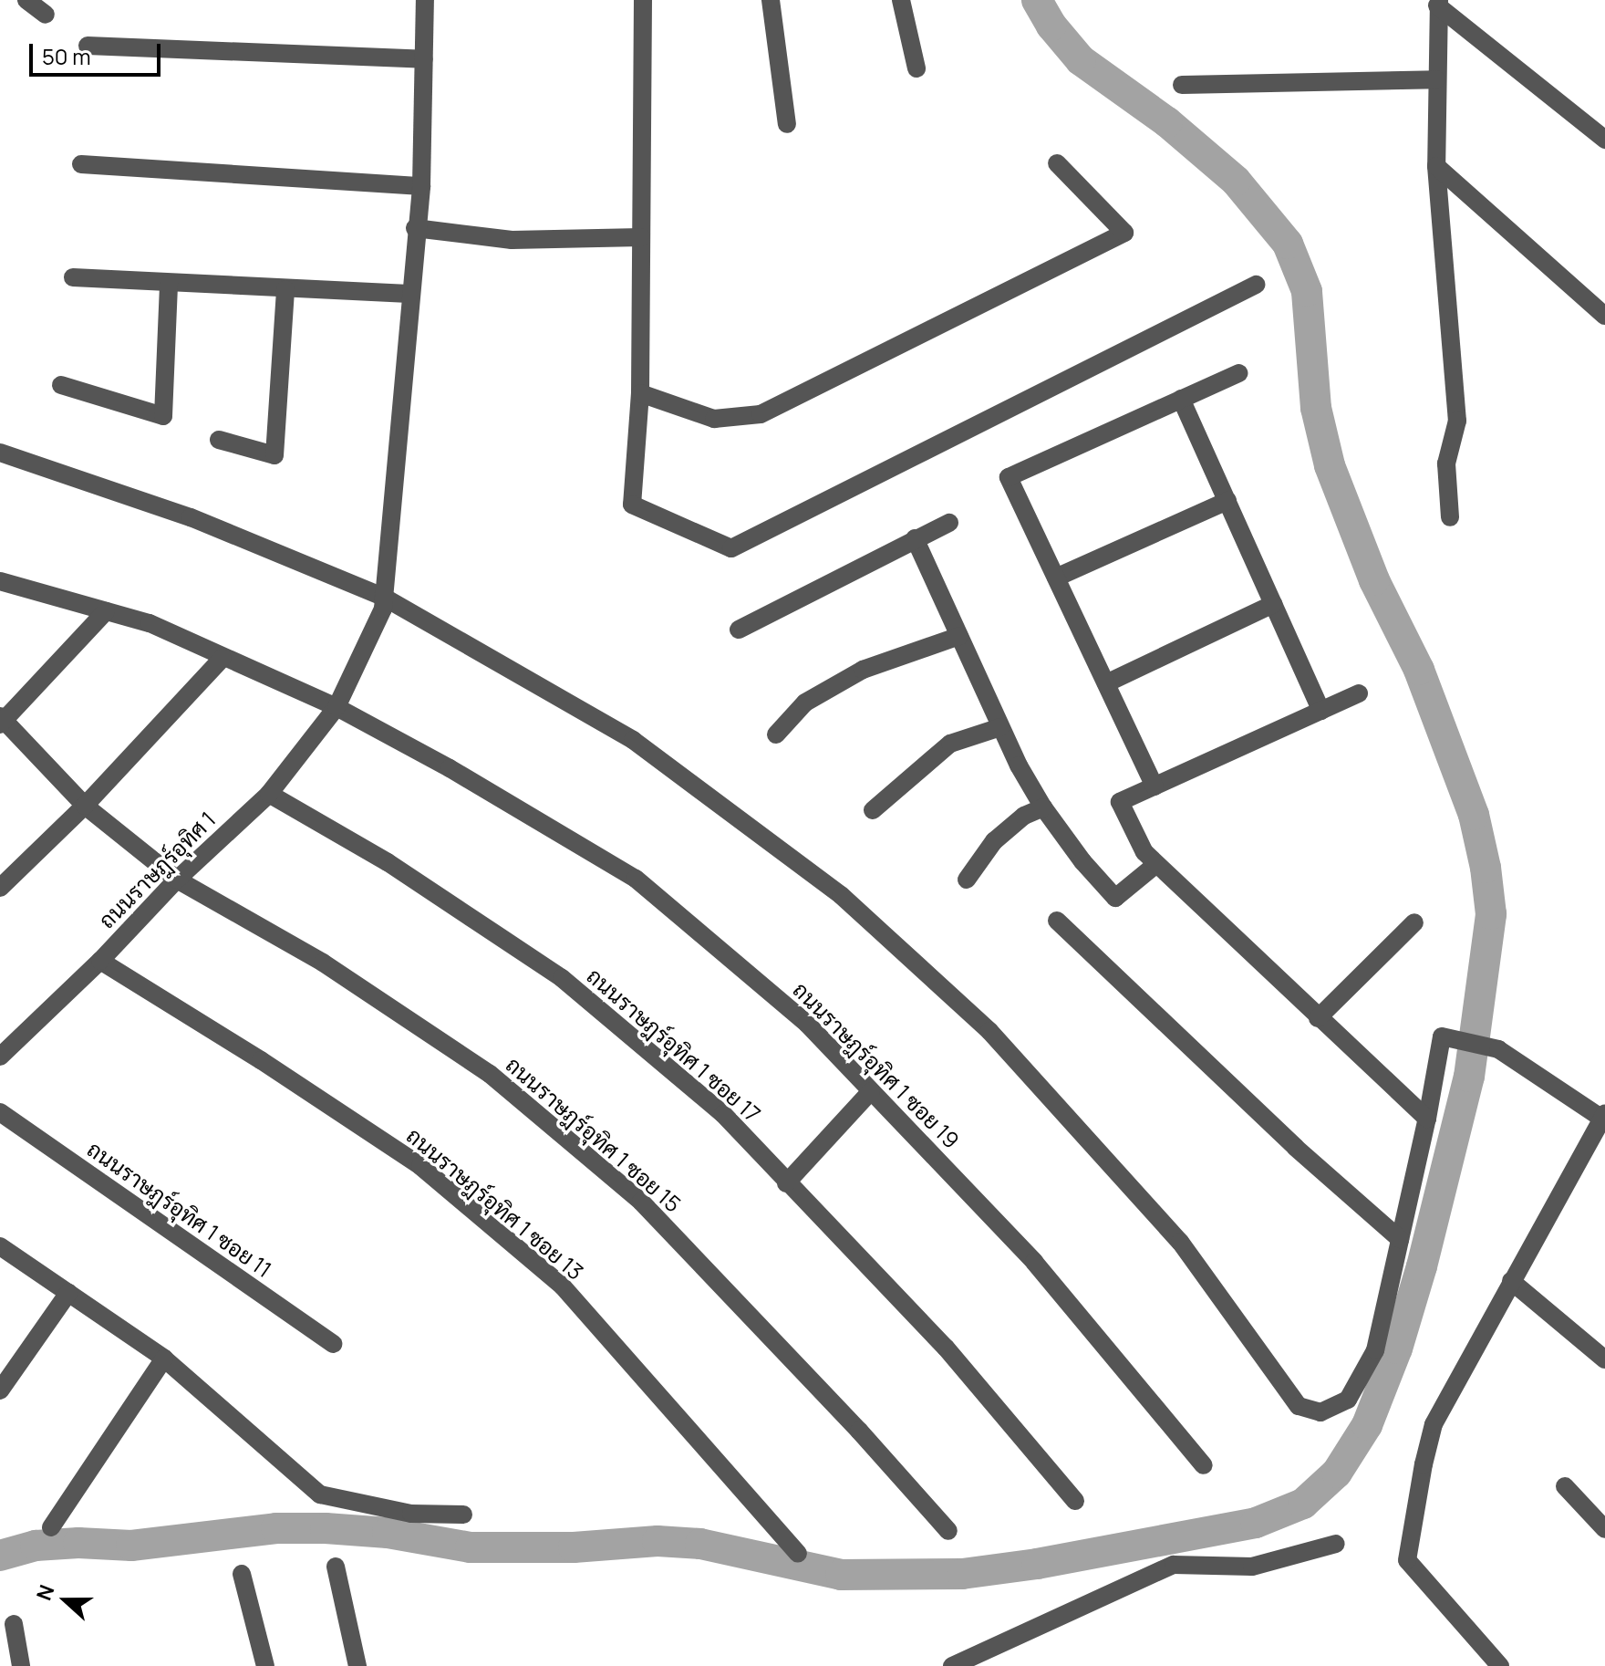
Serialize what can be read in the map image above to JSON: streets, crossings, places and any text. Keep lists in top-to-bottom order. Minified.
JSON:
{"streets":{"street":["ถนนราษฎร์อุทิศ 1","ถนนราษฎร์อุทิศ 1 ซอย 17","ถนนราษฎร์อุทิศ 1 ซอย 19","ถนนราษฎร์อุทิศ 1 ซอย 15","ถนนราษฎร์อุทิศ 1 ซอย 13","ถนนราษฎร์อุทิศ 1 ซอย 11"]},"crossings":[["ถนนราษฎร์อุทิศ 1","ถนนราษฎร์อุทิศ 1 ซอย 17"],["ถนนราษฎร์อุทิศ 1","ถนนราษฎร์อุทิศ 1 ซอย 19"],["ถนนราษฎร์อุทิศ 1","ถนนราษฎร์อุทิศ 1 ซอย 15"],["ถนนราษฎร์อุทิศ 1","ถนนราษฎร์อุทิศ 1 ซอย 13"]],"scale_bar":"50 m","north":"left"}
